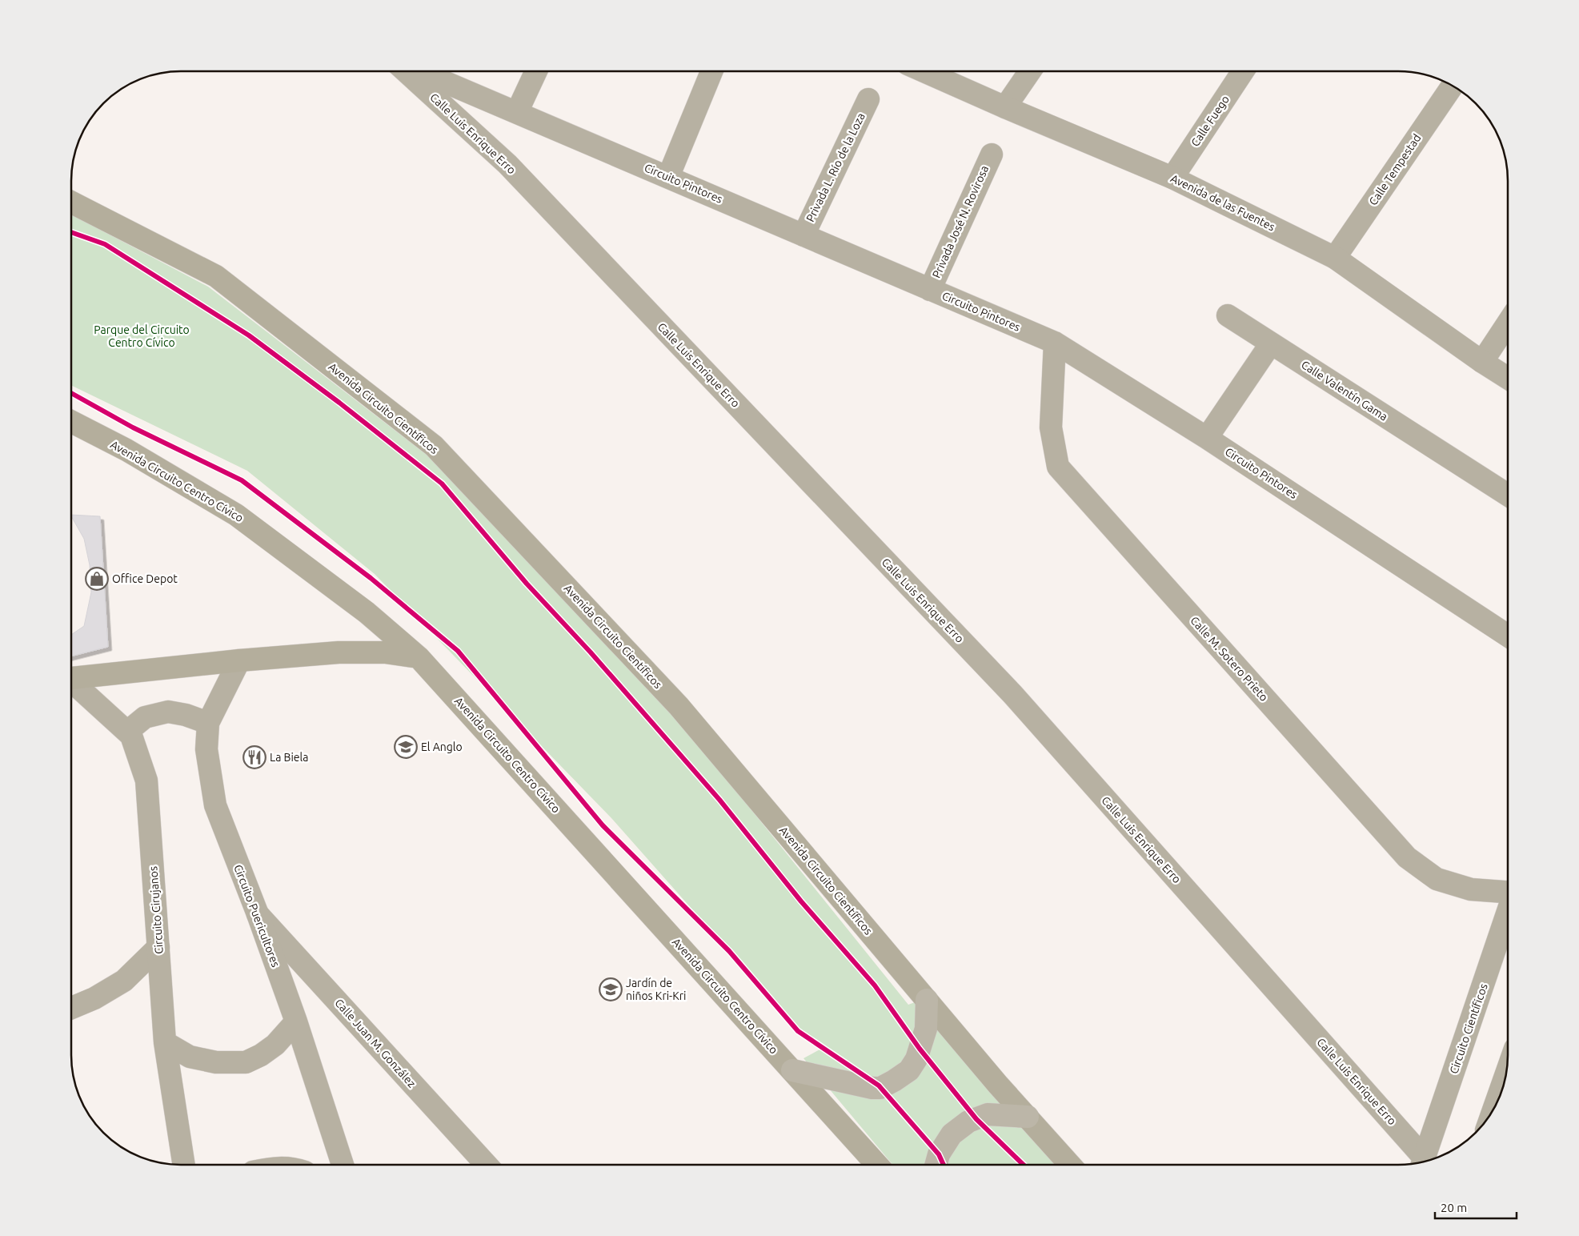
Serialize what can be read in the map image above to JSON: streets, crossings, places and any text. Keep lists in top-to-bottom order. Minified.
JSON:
{"streets":{"main road":["Avenida Circuito Científicos","Avenida Circuito Centro Cívico","Circuito Cirujanos"],"street":["Calle Fuego","Calle Luis Enrique Erro","Privada L. Río de la Loza","Calle Tempestad","Circuito Pintores","Avenida de las Fuentes","Privada José N. Rovirosa","Calle Valentín Gama","Calle M. Sotero Prieto","Circuito Puericultores","Circuito Científicos","Calle Juan M. González"]},"crossings":[["Calle Fuego","Avenida de las Fuentes"],["Calle Luis Enrique Erro","Circuito Científicos"],["Privada L. Río de la Loza","Circuito Pintores"],["Calle Tempestad","Avenida de las Fuentes"],["Circuito Pintores","Privada José N. Rovirosa"],["Circuito Pintores","Calle M. Sotero Prieto"],["Avenida Circuito Centro Cívico","Circuito Cirujanos"],["Circuito Cirujanos","Circuito Puericultores"],["Circuito Puericultores","Calle Juan M. González"]],"parks":["Parque del Circuito Centro Cívico"],"places":{"shop":["Office Depot"],"school or university":["El Anglo","Jardín de niños Kri-Kri"],"restaurant":["La Biela"]},"scale_bar":"20 m"}
